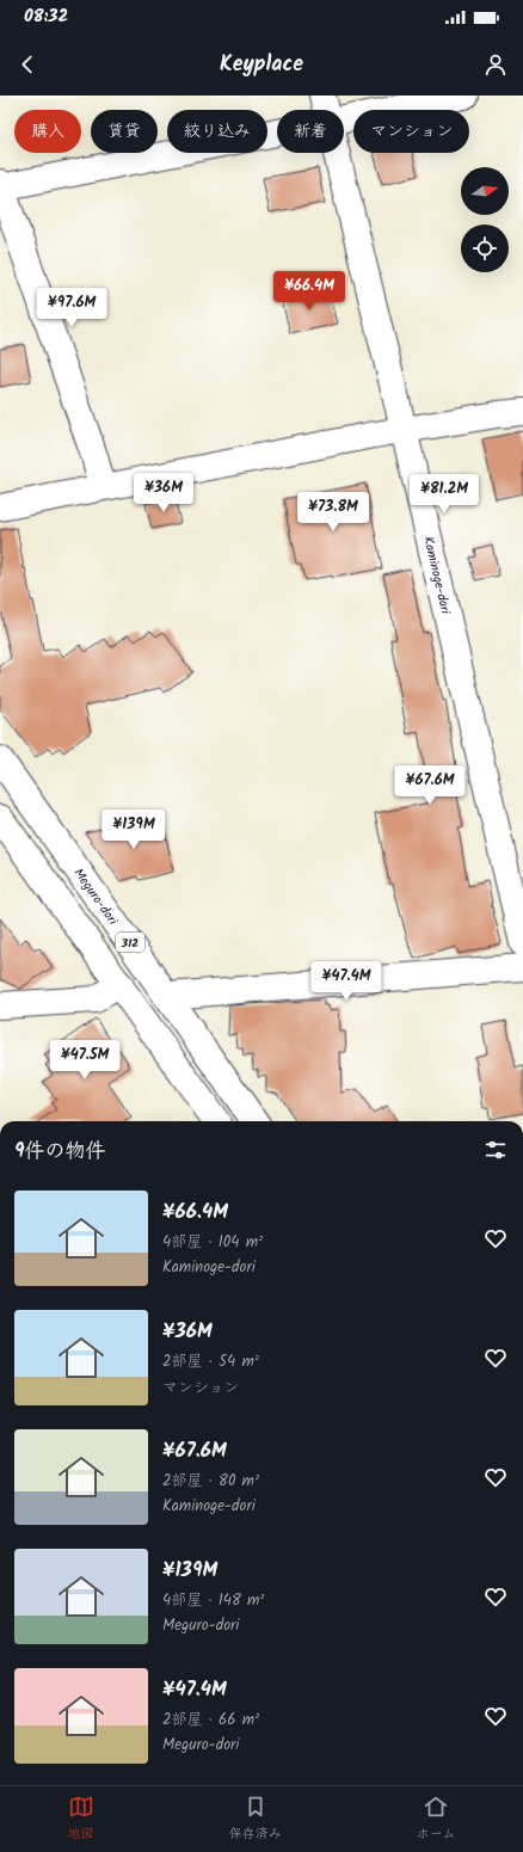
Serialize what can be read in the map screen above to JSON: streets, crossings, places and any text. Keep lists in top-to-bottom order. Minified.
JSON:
{"streets":{"street":["Kaminoge-dori","Meguro-dori","312"]},"north":"right","page":{"status":"08:32","header":"Keyplace","chip":["購入","賃貸","絞り込み","新着","マンション"],"price":["¥66.4M","¥97.6M","¥36M","¥81.2M","¥73.8M","¥67.6M","¥139M","¥47.4M","¥47.5M"],"heading":"9件の物件","list":[{"name":"¥66.4M","note":"4部屋 · 104 m² · Kaminoge-dori"},{"name":"¥36M","note":"2部屋 · 54 m² · マンション"},{"name":"¥67.6M","note":"2部屋 · 80 m² · Kaminoge-dori"},{"name":"¥139M","note":"4部屋 · 148 m² · Meguro-dori"},{"name":"¥47.4M","note":"2部屋 · 66 m² · Meguro-dori"}],"tabs":["地図","保存済み","ホーム"]}}
